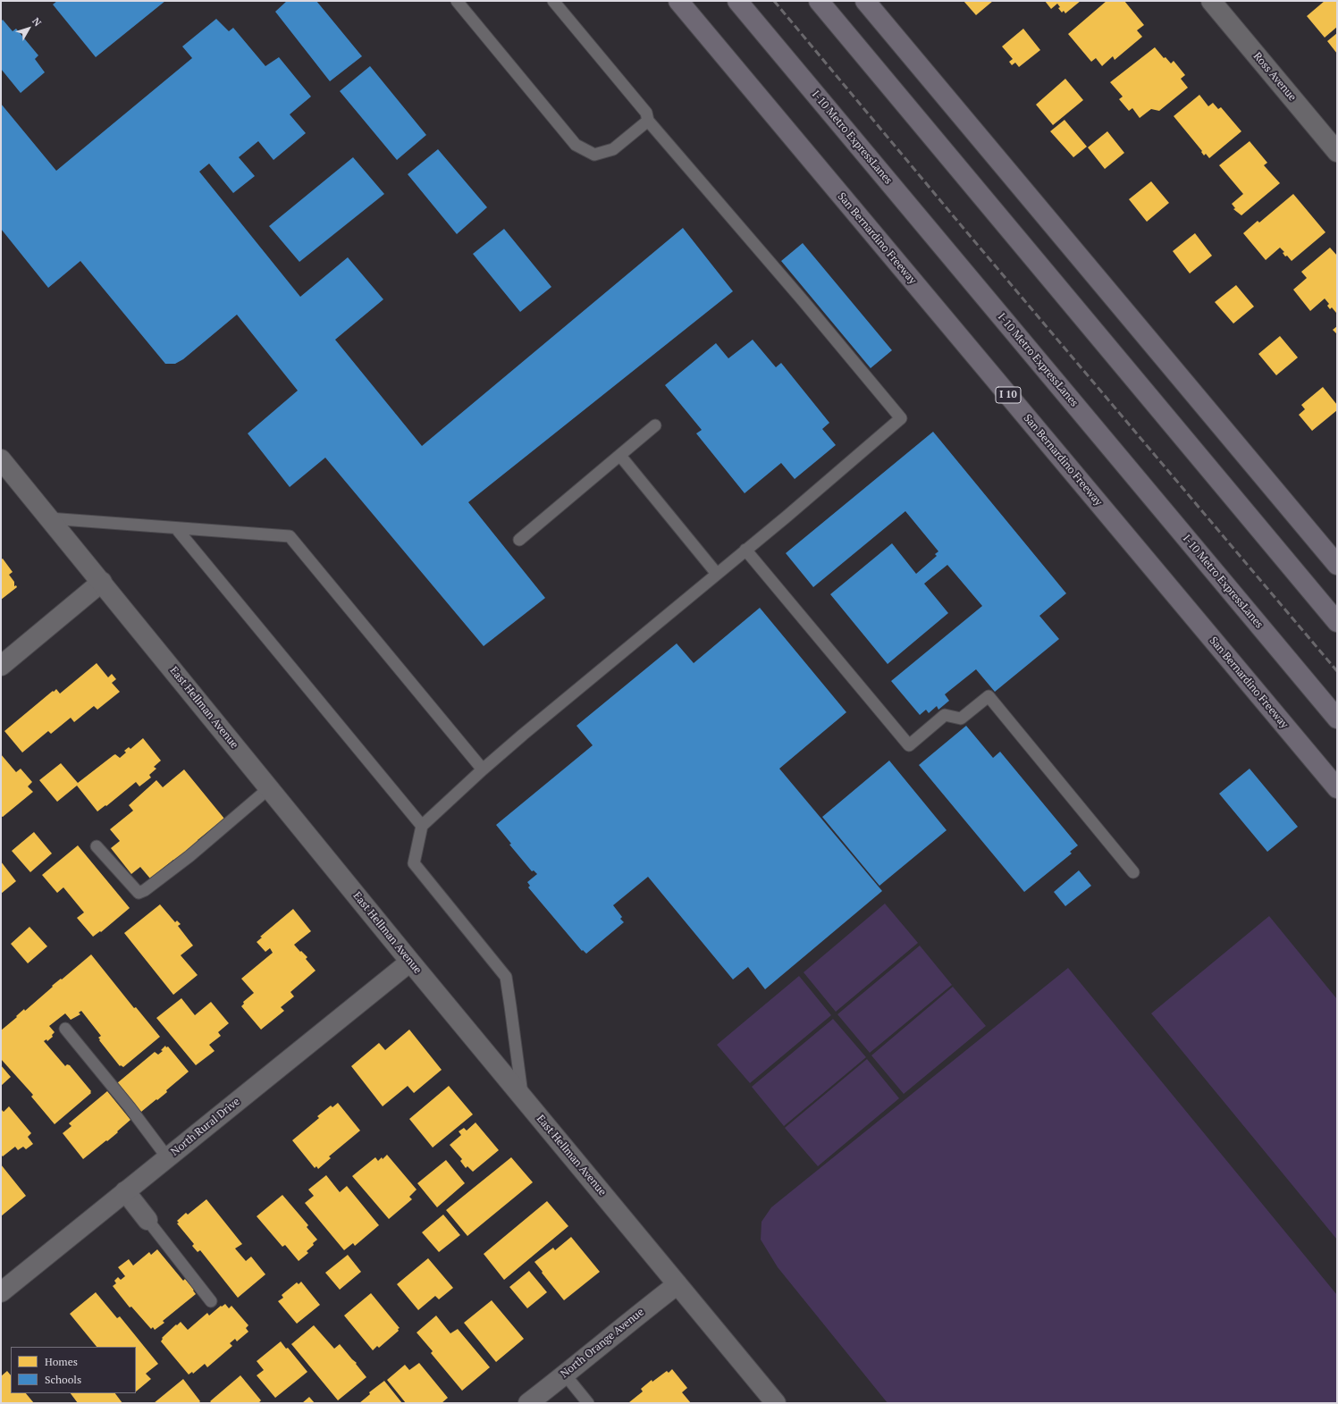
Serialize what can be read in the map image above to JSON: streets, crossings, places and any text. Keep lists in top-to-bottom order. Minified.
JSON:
{"streets":{"highway":["I-10 Metro ExpressLanes","San Bernardino Freeway","I 10"],"street":["Ross Avenue","East Hellman Avenue","North Rural Drive","North Orange Avenue"]},"crossings":[["East Hellman Avenue","North Rural Drive"],["East Hellman Avenue","North Orange Avenue"]],"legend":["Homes","Schools"],"north":"top right"}
